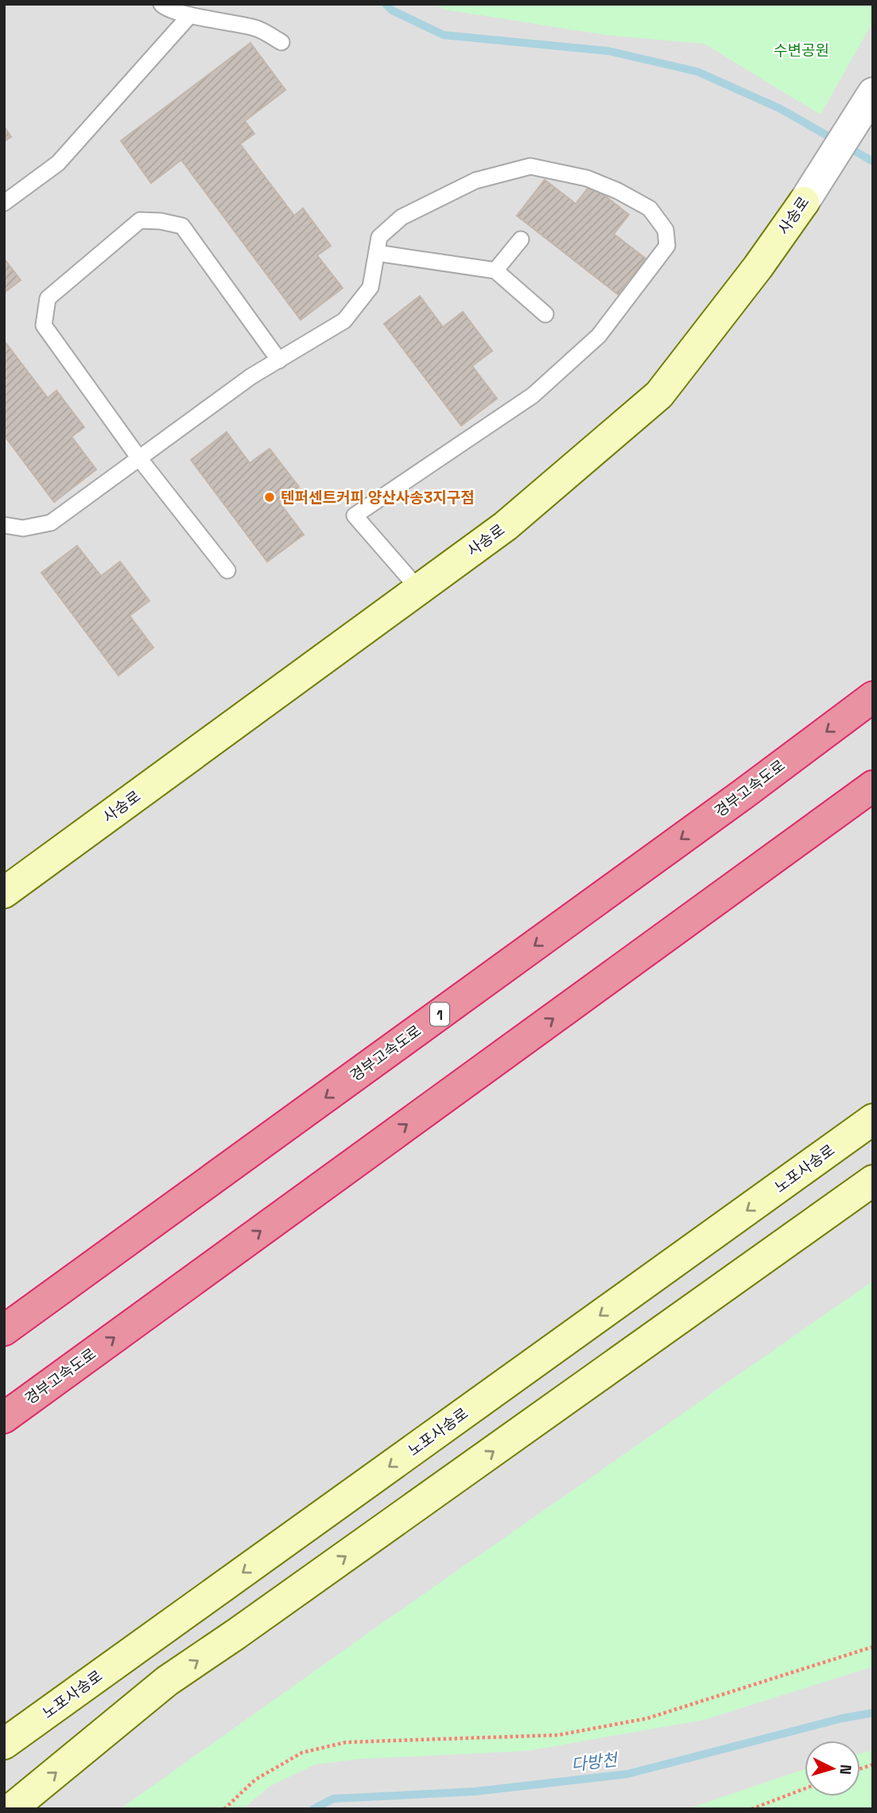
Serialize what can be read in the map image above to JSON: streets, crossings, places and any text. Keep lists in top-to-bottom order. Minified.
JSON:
{"streets":{"highway":["경부고속도로","1"],"main road":["사송로","노포사송로"]},"water":["다방천"],"parks":["수변공원"],"places":["텐퍼센트커피 양산사송3지구점"],"north":"right"}
